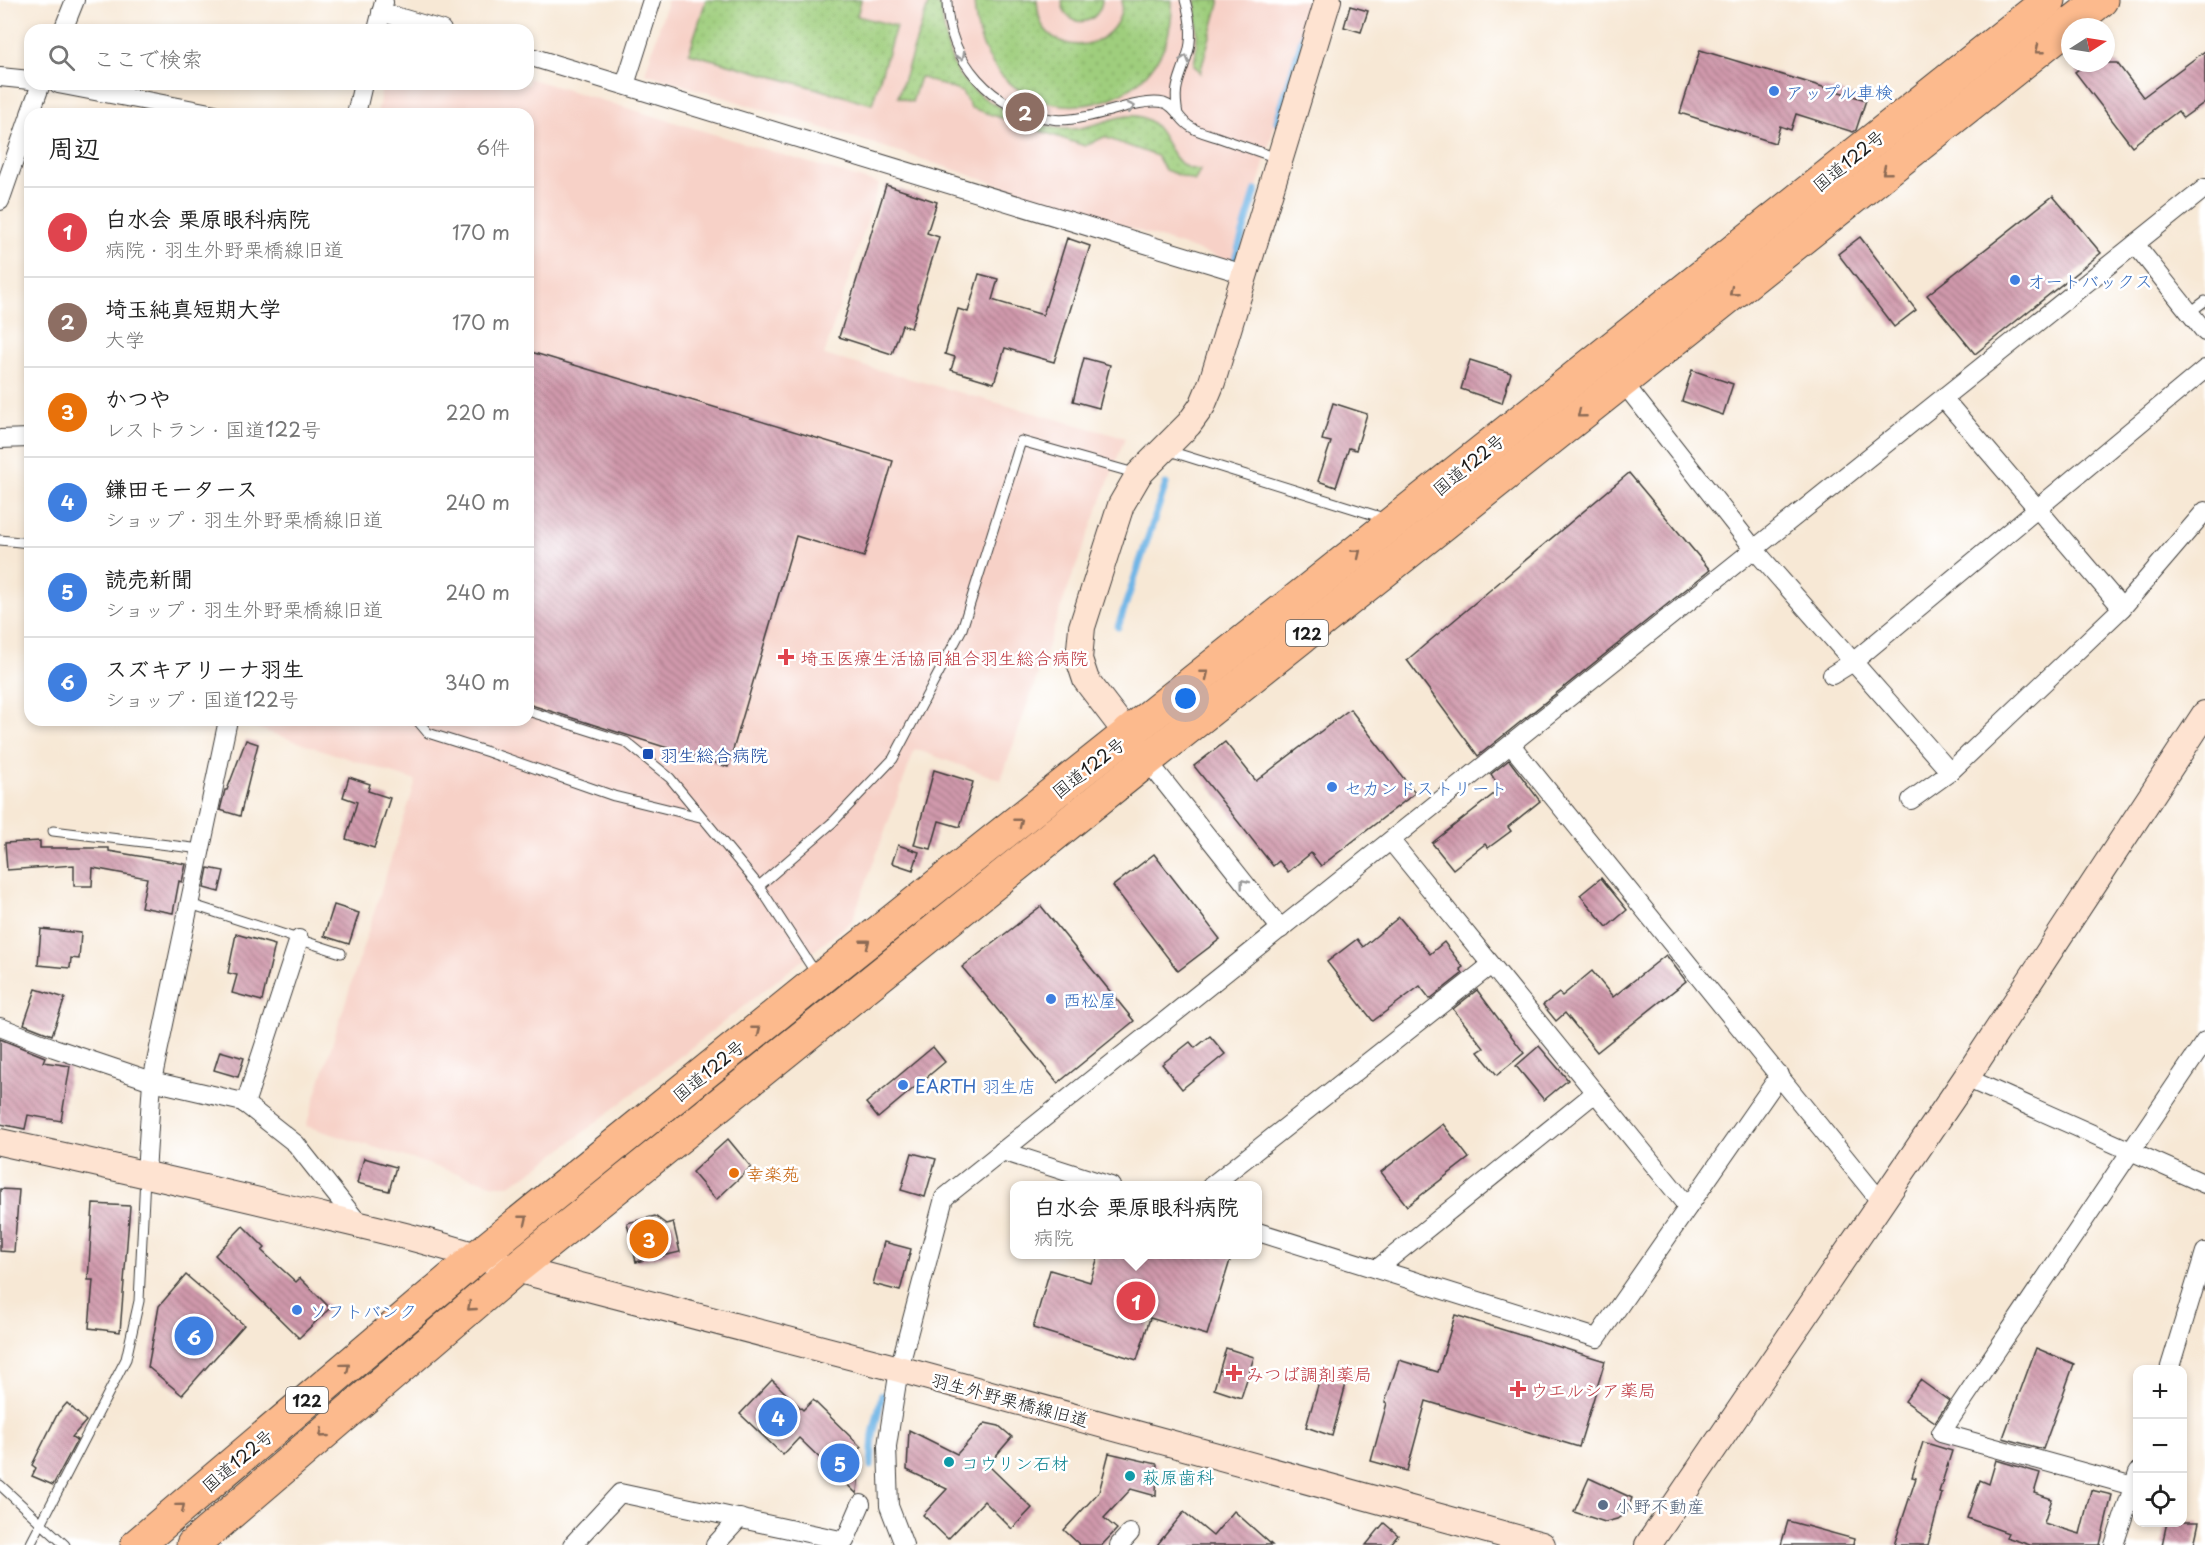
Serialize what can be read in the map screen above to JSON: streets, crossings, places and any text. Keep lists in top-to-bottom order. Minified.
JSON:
{"streets":{"highway":["国道122号","122"],"street":["羽生外野栗橋線旧道"]},"crossings":[["国道122号","羽生外野栗橋線旧道"]],"places":{"other":["アップル車検","オートバックス","セカンドストリート","西松屋","EARTH 羽生店","幸楽苑","ソフトバンク","コウリン石材","萩原歯科","小野不動産"],"health":["埼玉医療生活協同組合羽生総合病院","みつば調剤薬局","ウエルシア薬局"],"transit":["羽生総合病院"]},"north":"right","page":{"search":"ここで検索","pins":["2","3","1","6","4","5"],"heading":["周辺","6件"],"list":[{"mark":"1","name":"白水会 栗原眼科病院","note":"病院 · 羽生外野栗橋線旧道","value":"170 m"},{"mark":"2","name":"埼玉純真短期大学","note":"大学","value":"170 m"},{"mark":"3","name":"かつや","note":"レストラン · 国道122号","value":"220 m"},{"mark":"4","name":"鎌田モータース","note":"ショップ · 羽生外野栗橋線旧道","value":"240 m"},{"mark":"5","name":"読売新聞","note":"ショップ · 羽生外野栗橋線旧道","value":"240 m"},{"mark":"6","name":"スズキアリーナ羽生","note":"ショップ · 国道122号","value":"340 m"}],"popup":["白水会 栗原眼科病院","病院"],"map_buttons":["+","−"]}}
